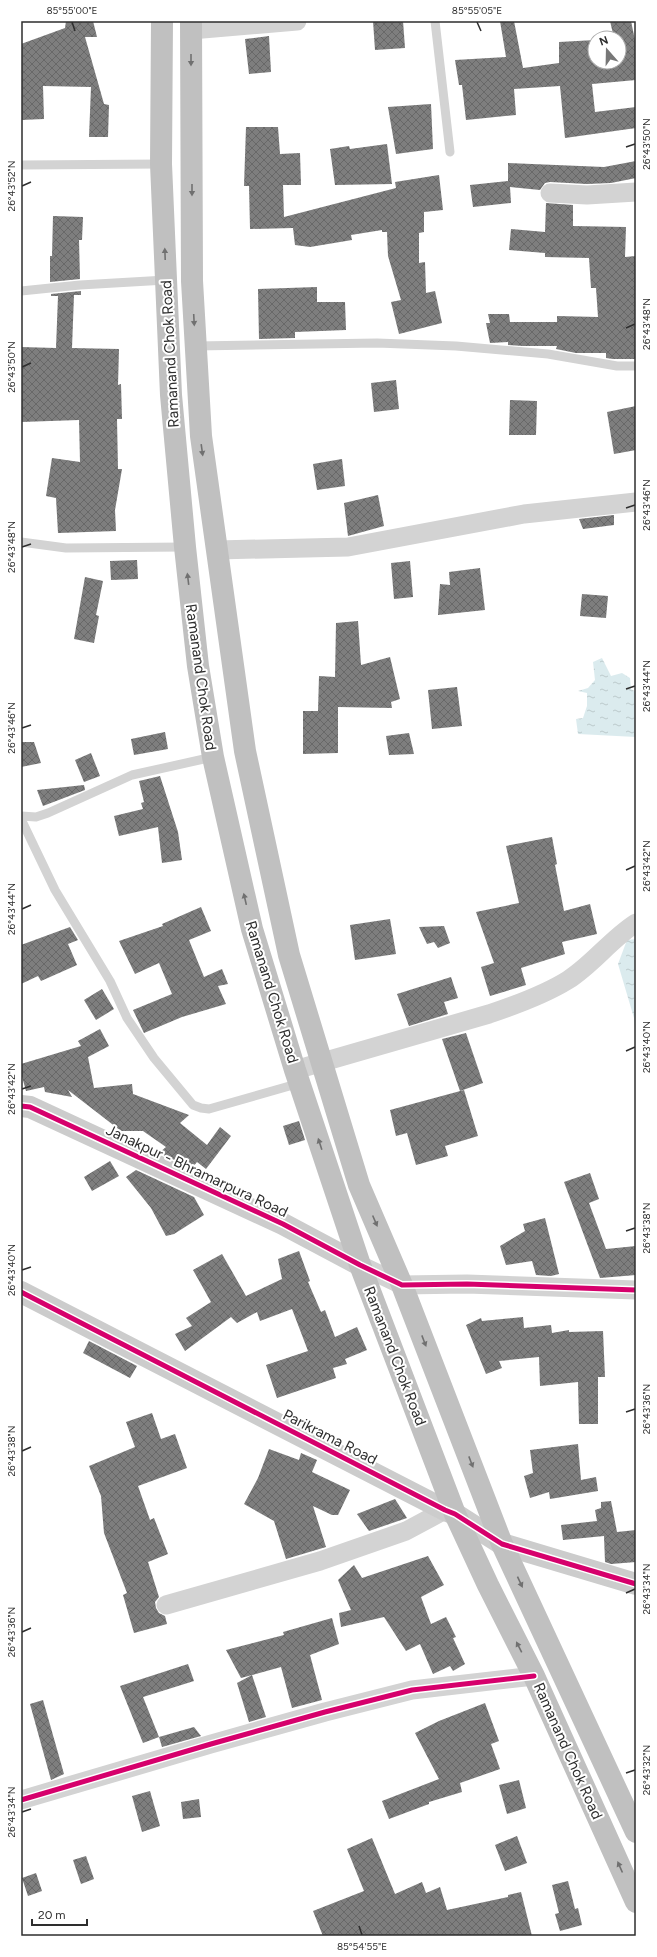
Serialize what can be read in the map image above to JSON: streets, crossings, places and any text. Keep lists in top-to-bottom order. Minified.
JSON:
{"streets":{"highway":["Ramanand Chok Road"],"street":["Janakpur - Bhramarpura Road","Parikrama Road"]},"crossings":[["Ramanand Chok Road","Janakpur - Bhramarpura Road"],["Ramanand Chok Road","Parikrama Road"]],"scale_bar":"20 m","north":"top","coordinates":["85°55'00\"E","85°55'05\"E","26°43'50\"N","26°43'52\"N","26°43'48\"N","26°43'46\"N","26°43'44\"N","26°43'42\"N","26°43'40\"N","26°43'38\"N","26°43'36\"N","26°43'34\"N","26°43'32\"N","85°54'55\"E"]}
